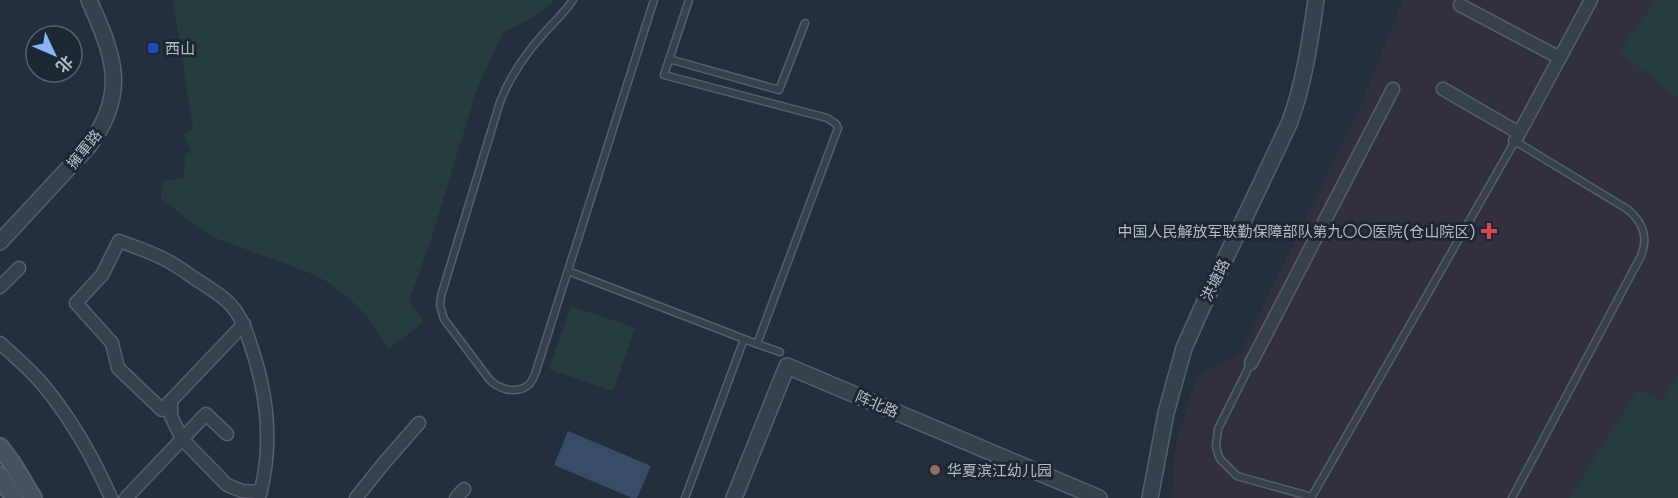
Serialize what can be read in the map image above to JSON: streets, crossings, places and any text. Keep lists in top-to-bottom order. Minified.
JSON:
{"streets":{"street":["擁軍路","洪塘路","阵北路"]},"places":{"transit":["西山"],"health":["中国人民解放军联勤保障部队第九〇〇医院(仓山院区)"],"other":["华夏滨江幼儿园"]},"north":"bottom right"}
